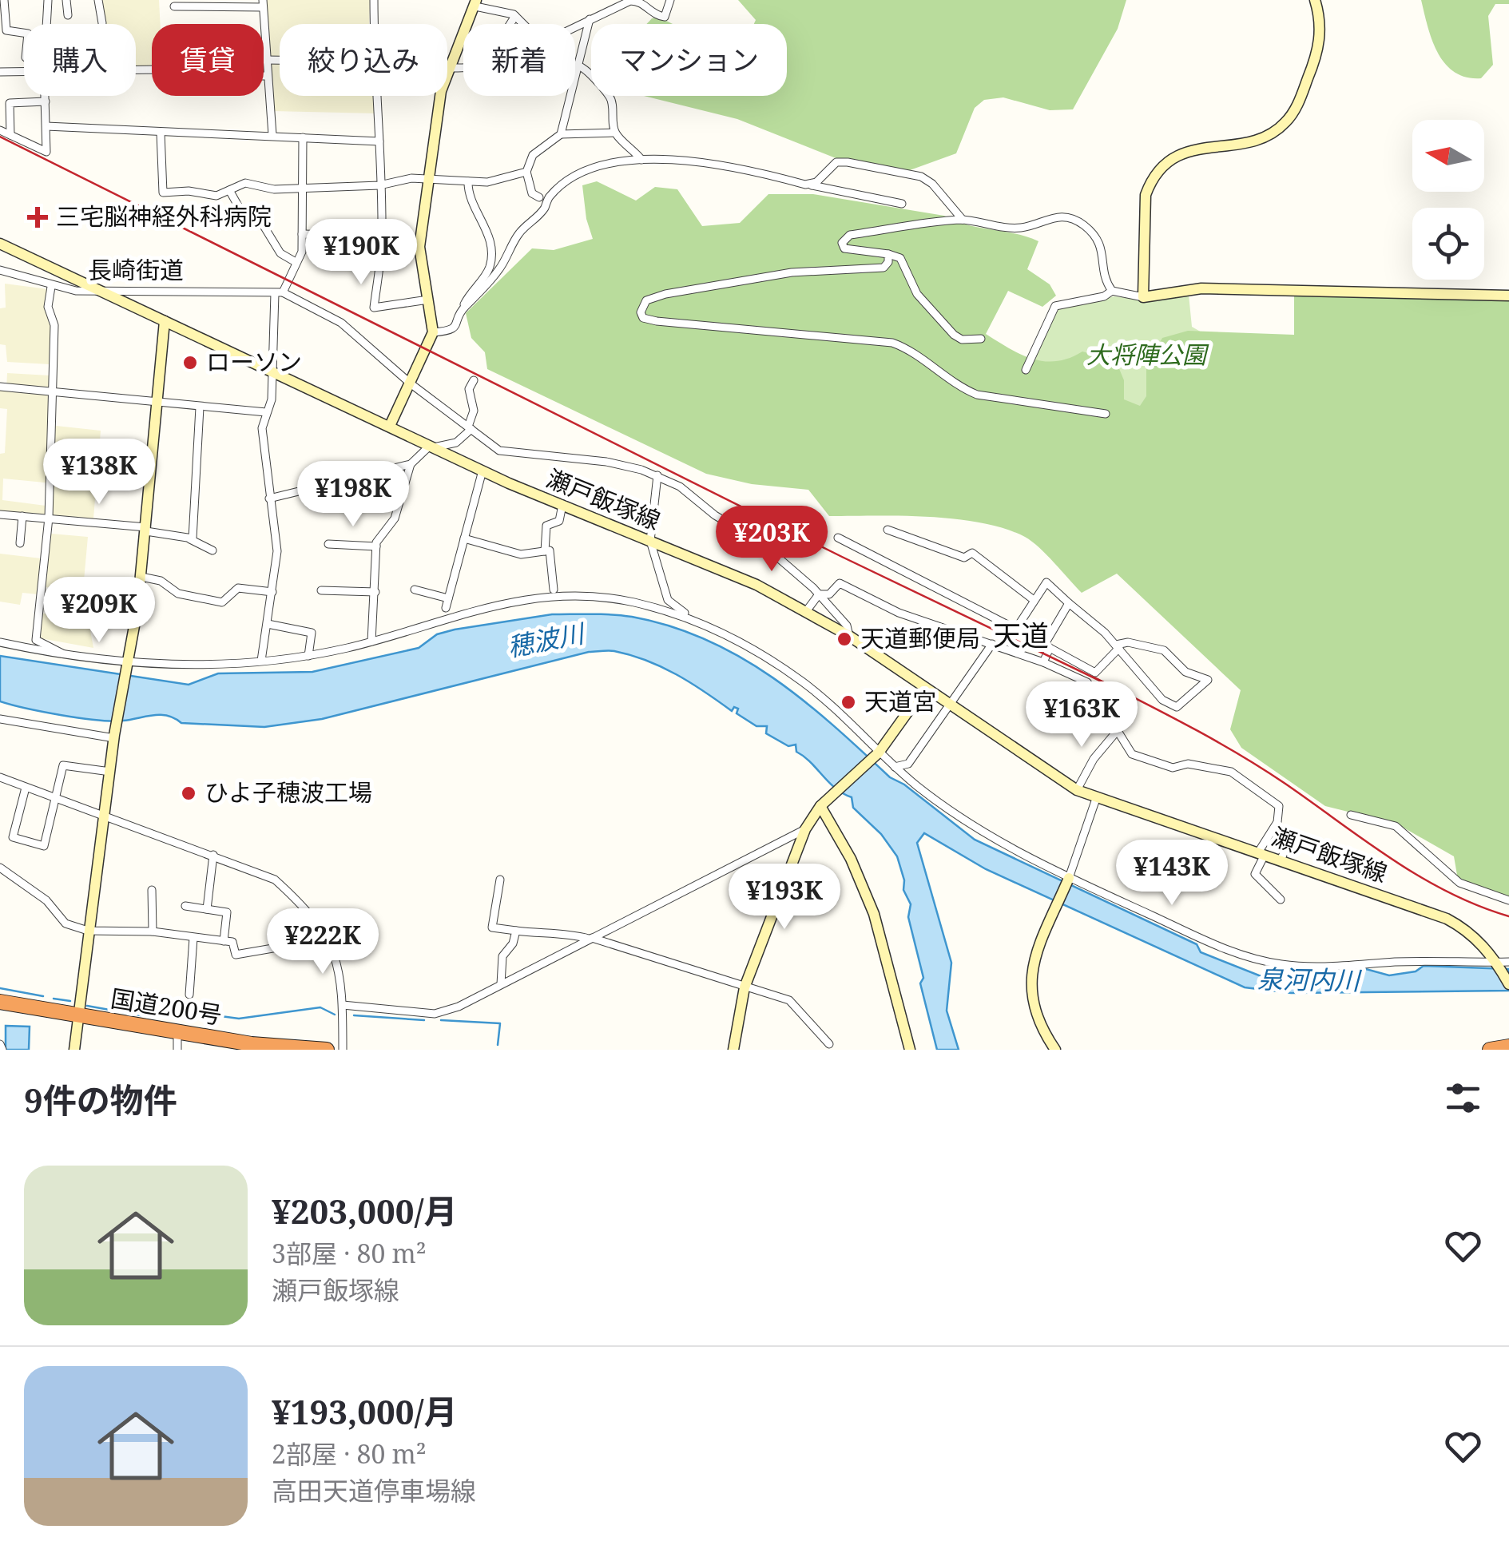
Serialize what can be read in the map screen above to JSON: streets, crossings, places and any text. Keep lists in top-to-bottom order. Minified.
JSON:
{"streets":{"highway":["国道200号"],"main road":["瀬戸飯塚線"],"street":["長崎街道"]},"crossings":[["長崎街道","瀬戸飯塚線"]],"districts":["天道"],"water":["穂波川","泉河内川"],"parks":["大将陣公園"],"places":{"health":["三宅脳神経外科病院"],"other":["ローソン","天道郵便局","天道宮","ひよ子穂波工場"]},"north":"left","page":{"chip":["購入","賃貸","絞り込み","新着","マンション"],"price":["¥190K","¥138K","¥198K","¥203K","¥209K","¥163K","¥143K","¥193K","¥222K"],"heading":"9件の物件","list":[{"name":"¥203,000/月","note":"3部屋 · 80 m² · 瀬戸飯塚線"},{"name":"¥193,000/月","note":"2部屋 · 80 m² · 高田天道停車場線"}]}}
